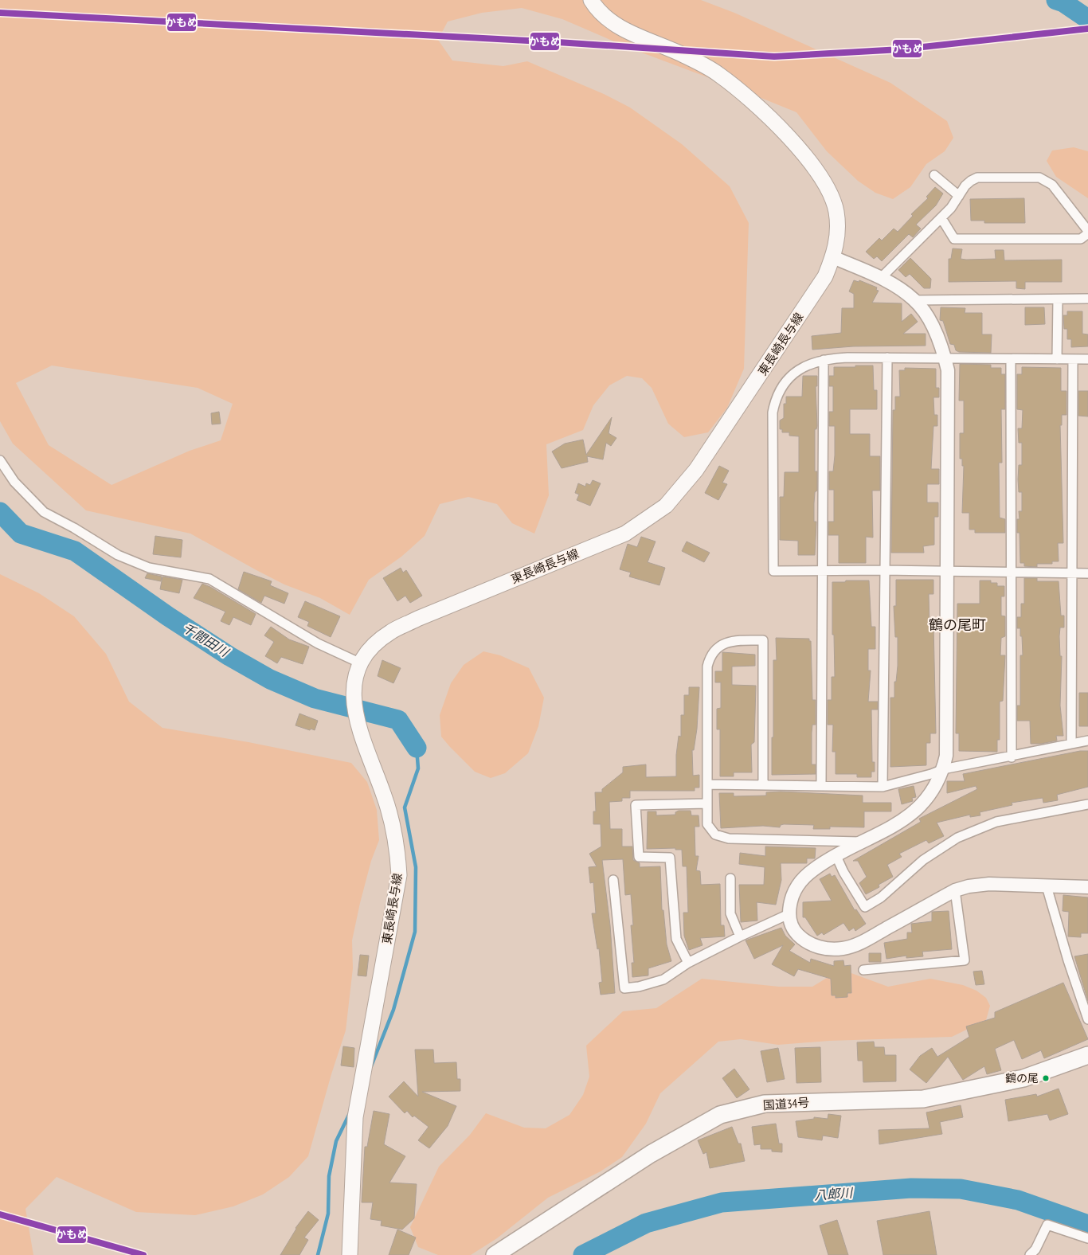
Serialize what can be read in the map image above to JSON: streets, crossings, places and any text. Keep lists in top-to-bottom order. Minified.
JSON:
{"streets":{"highway":["国道34号"],"main road":["東長崎長与線"]},"districts":["鶴の尾町"],"water":["千間田川","八郎川"],"places":["鶴の尾"],"lines":["transit line かもめ"]}
